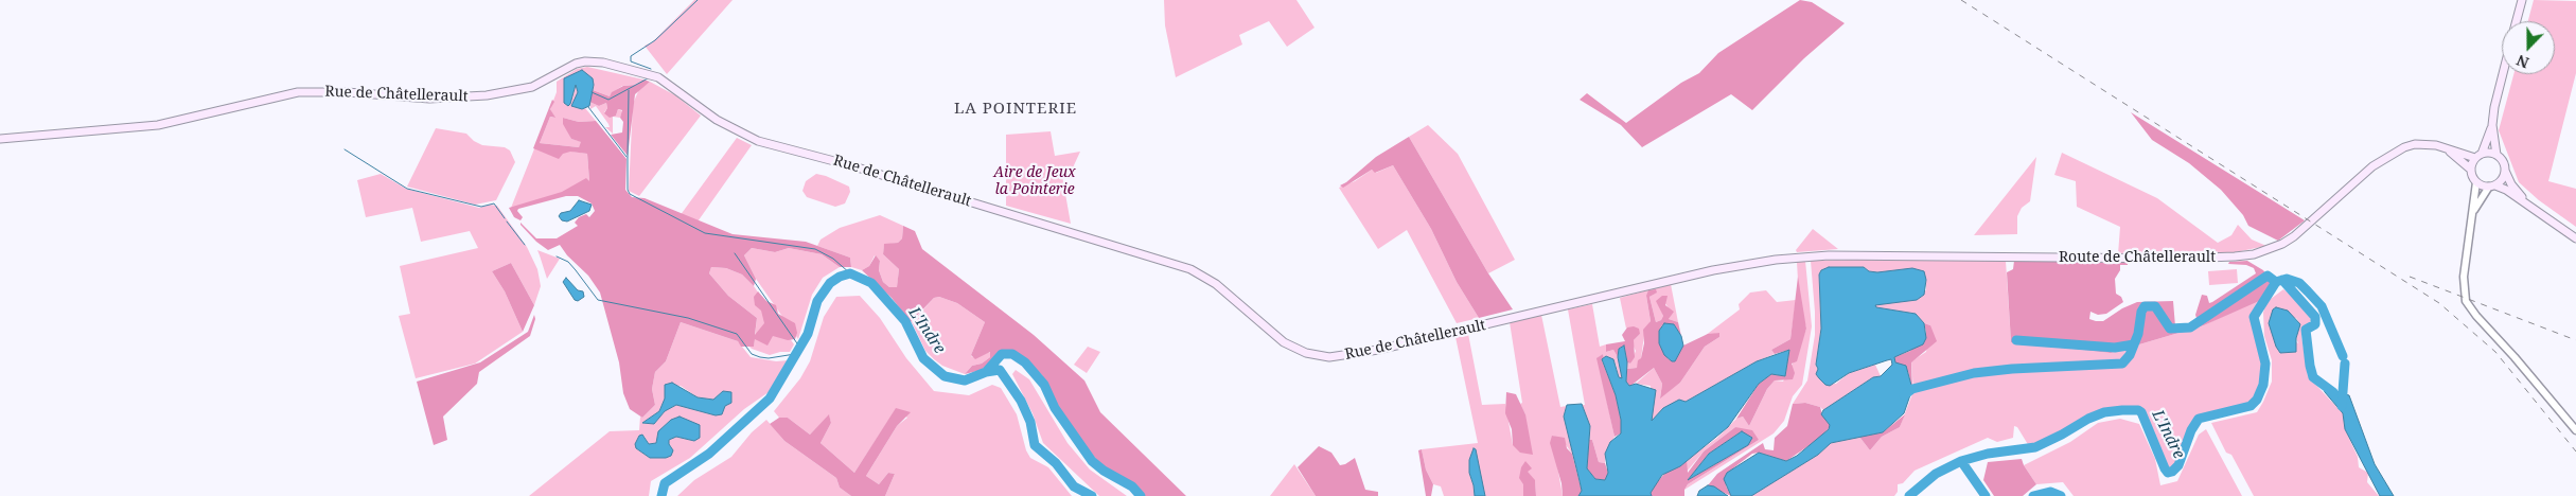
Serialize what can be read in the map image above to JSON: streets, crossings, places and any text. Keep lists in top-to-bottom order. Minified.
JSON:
{"streets":{"main road":["Rue de Châtellerault","Route de Châtellerault"]},"crossings":[["Rue de Châtellerault","Route de Châtellerault"]],"districts":["LA POINTERIE"],"water":["L'Indre"],"parks":["Aire de Jeux la Pointerie"],"north":"bottom"}
